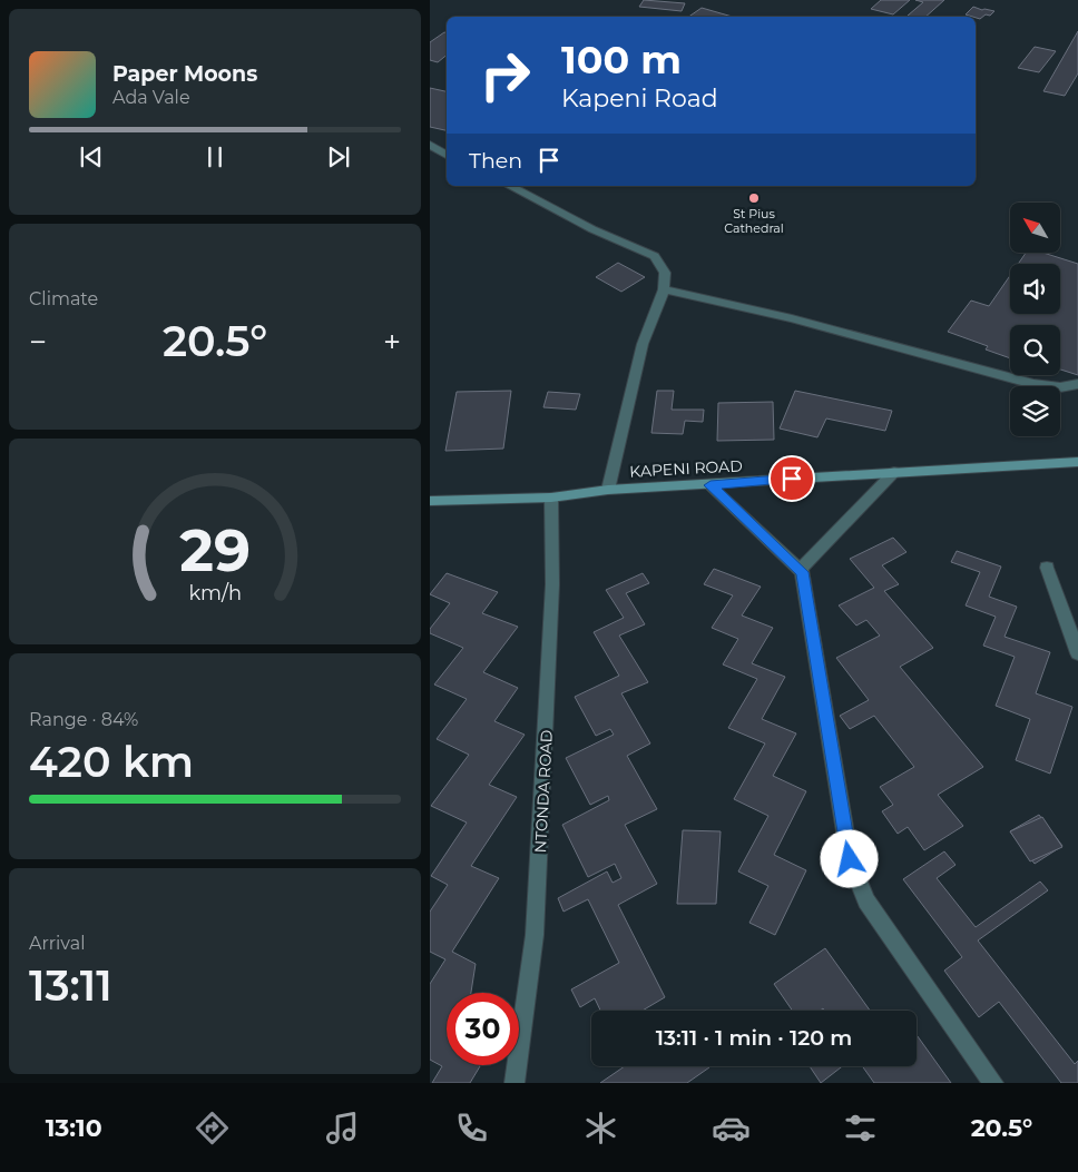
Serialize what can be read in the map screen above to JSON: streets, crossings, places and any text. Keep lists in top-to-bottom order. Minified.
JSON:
{"streets":{"main road":["KAPENI ROAD"],"street":["NTONDA ROAD"]},"crossings":[["KAPENI ROAD","NTONDA ROAD"]],"places":["St Pius Cathedral"],"north":"top left","page":{"turn":["100 m","Kapeni Road"],"song":["Paper Moons","Ada Vale"],"then":"Then","tile":["Climate",["Range · 84%","420 km"],["Arrival","13:11"]],"heat":["−","20.5°","+"],"limit":"30","trip":"13:11 · 1 min · 120 m","tabs":["13:10","20.5°"],"gauge":["29","km/h"]}}
